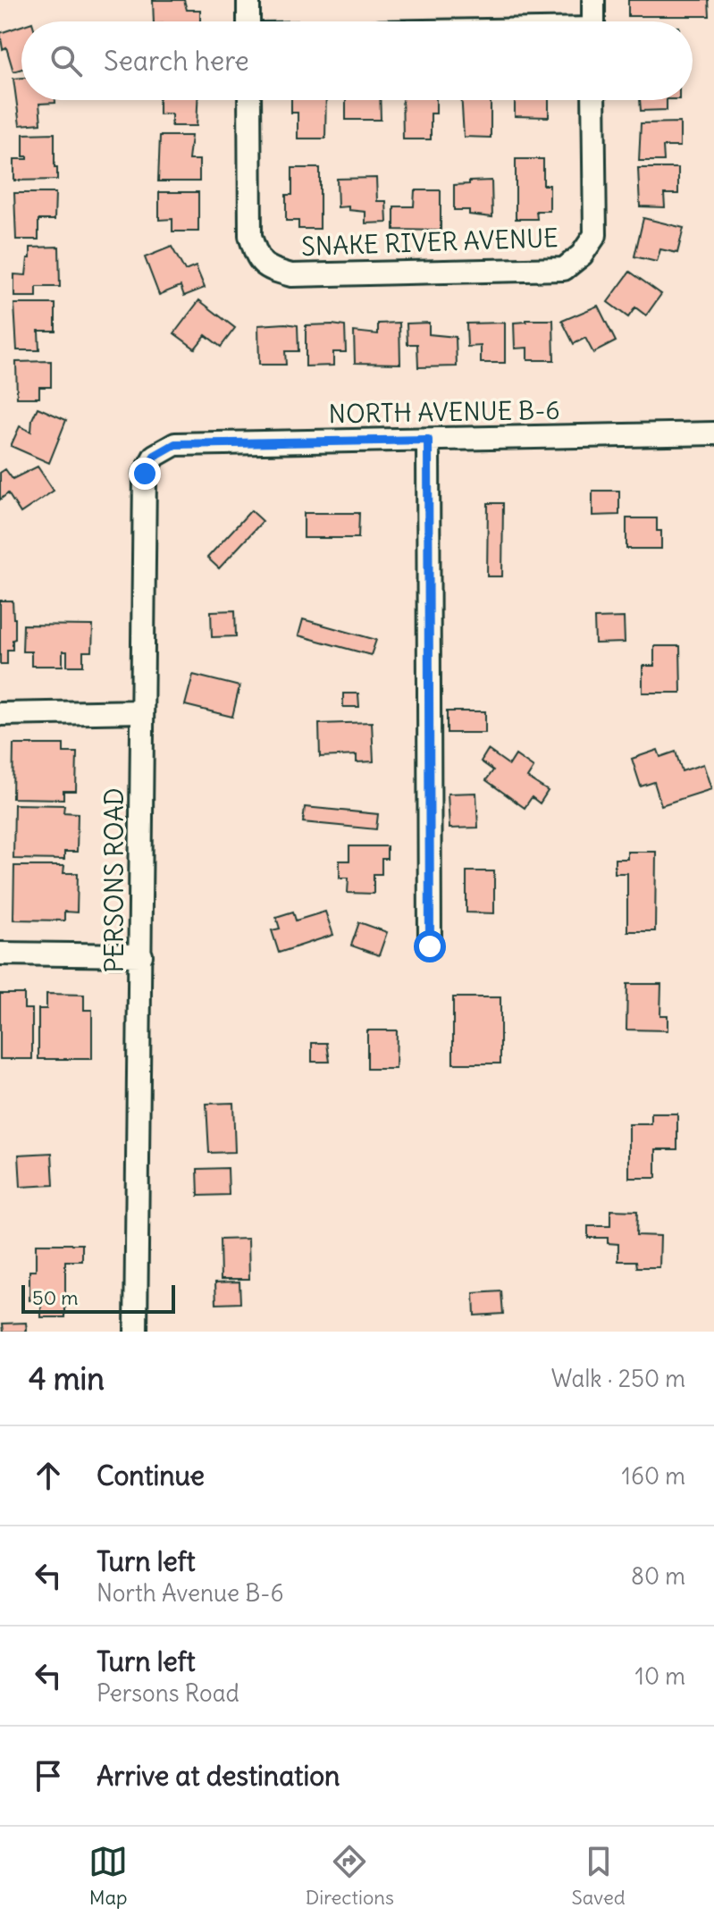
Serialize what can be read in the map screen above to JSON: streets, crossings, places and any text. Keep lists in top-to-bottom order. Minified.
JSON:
{"streets":{"street":["SNAKE RIVER AVENUE","NORTH AVENUE B-6","PERSONS ROAD"]},"crossings":[["NORTH AVENUE B-6","PERSONS ROAD"]],"scale_bar":"50 m","page":{"search":"Search here","scale":"50 m","heading":["4 min","Walk · 250 m"],"list":[["Continue","160 m"],["Turn left","North Avenue B-6","80 m"],["Turn left","Persons Road","10 m"],"Arrive at destination"],"nav":["Map","Directions","Saved"]}}
